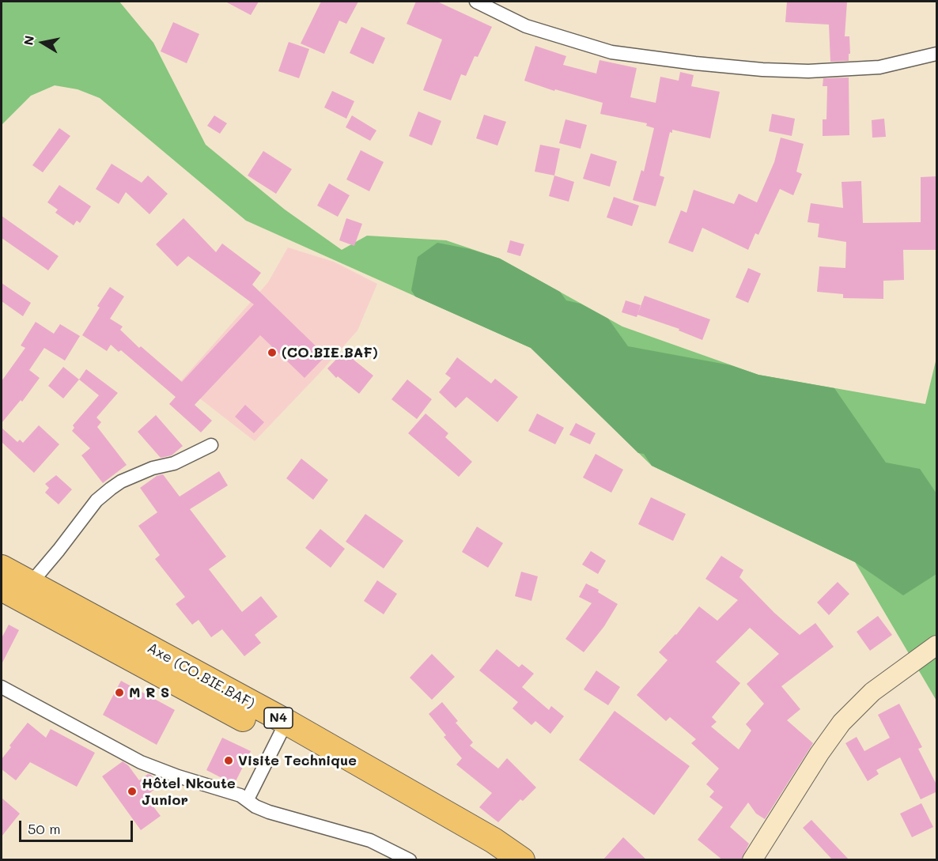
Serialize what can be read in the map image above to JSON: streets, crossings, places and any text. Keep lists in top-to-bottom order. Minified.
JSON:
{"streets":{"highway":["Axe (CO.BIE.BAF)","N4"]},"places":["(CO.BIE.BAF)","M R S","Visite Technique","Hôtel Nkoute Junior"],"scale_bar":"50 m","north":"left"}
